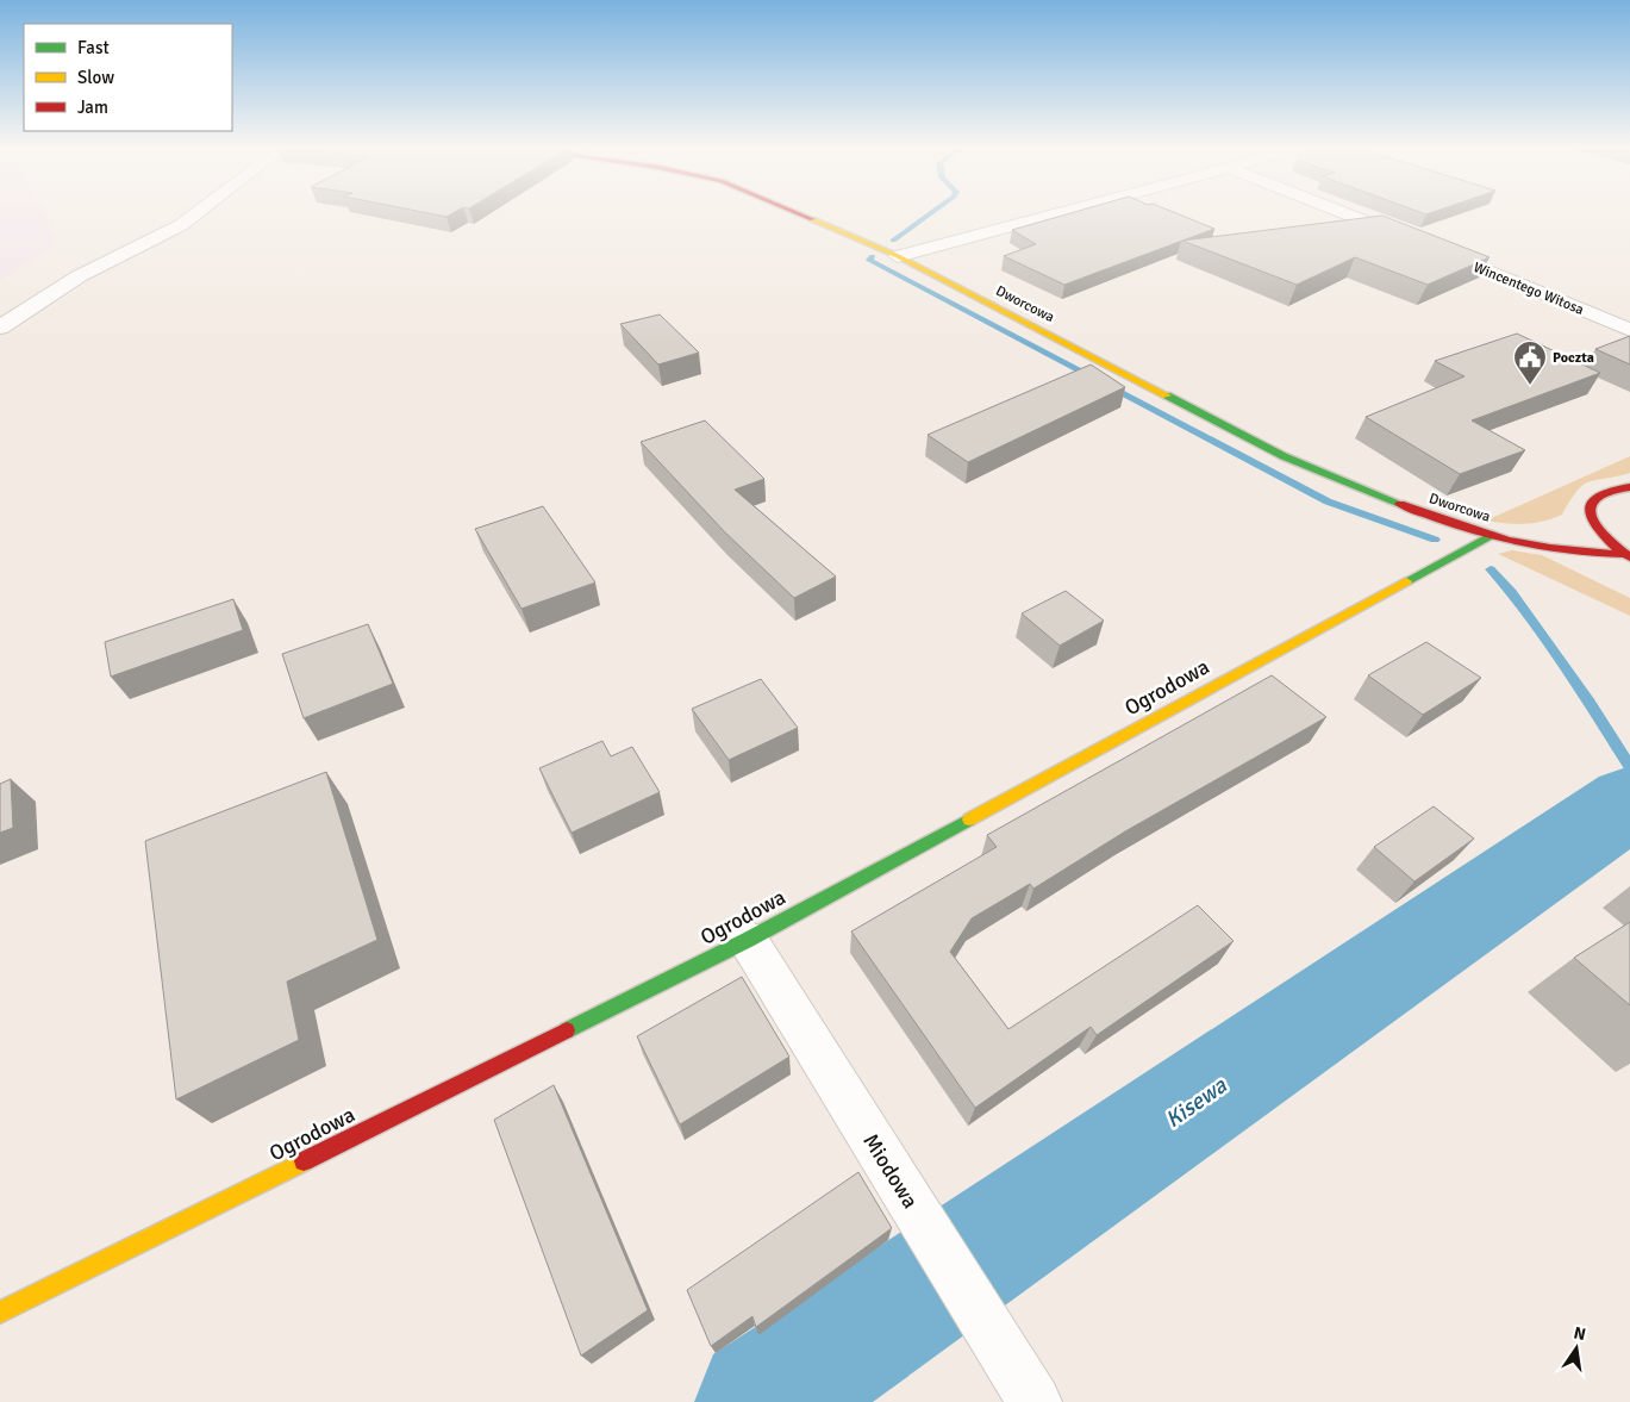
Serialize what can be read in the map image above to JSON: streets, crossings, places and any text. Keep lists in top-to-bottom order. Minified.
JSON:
{"streets":{"street":["Wincentego Witosa","Dworcowa","Ogrodowa","Miodowa"]},"crossings":[["Dworcowa","Ogrodowa"],["Ogrodowa","Miodowa"]],"water":["Kisewa"],"places":{"public building":["Poczta"]},"legend":["Fast","Slow","Jam"],"north":"top"}
